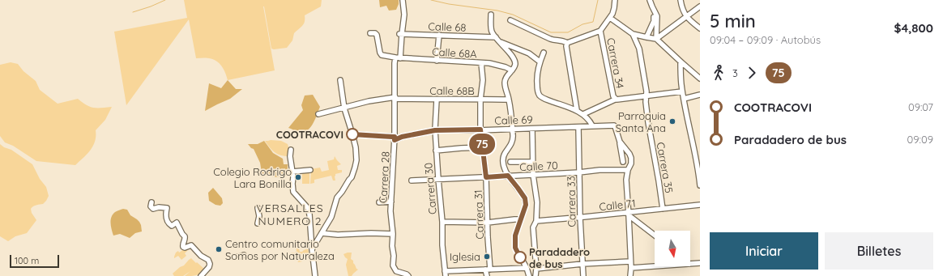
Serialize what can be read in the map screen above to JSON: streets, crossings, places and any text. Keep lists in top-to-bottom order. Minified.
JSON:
{"streets":{"street":["Calle 68","Calle 68A","Carrera 34","Calle 68B","Calle 69","Calle 70","Carrera 35","Carrera 28","Carrera 30","Carrera 33","Calle 71","Carrera 31"]},"crossings":[["Calle 68A","Carrera 28"],["Calle 68A","Carrera 31"],["Calle 68B","Carrera 28"],["Calle 68B","Carrera 30"],["Calle 68B","Carrera 31"],["Calle 69","Carrera 28"],["Calle 69","Carrera 30"],["Calle 69","Carrera 33"],["Calle 69","Carrera 31"],["Calle 70","Carrera 30"],["Calle 70","Carrera 33"],["Calle 70","Carrera 31"],["Carrera 35","Calle 71"],["Carrera 33","Calle 71"]],"districts":["VERSALLES NUMERO 2"],"places":["Parroquia Santa Ana","COOTRACOVI","Colegio Rodrigo Lara Bonilla","Centro comunitario Somos por Naturaleza","Iglesia","Paradadero de bus"],"lines":["bus line 75"],"scale_bar":"100 m","north":"bottom","page":{"on_map":"75","heading":["5 min","09:04 – 09:09 · Autobús","$4,800"],"legs":["3","75"],"list":[{"name":"COOTRACOVI","value":"09:07"},{"name":"Paradadero de bus","value":"09:09"}],"buttons":["Iniciar","Billetes"],"scale":"100 m"}}
